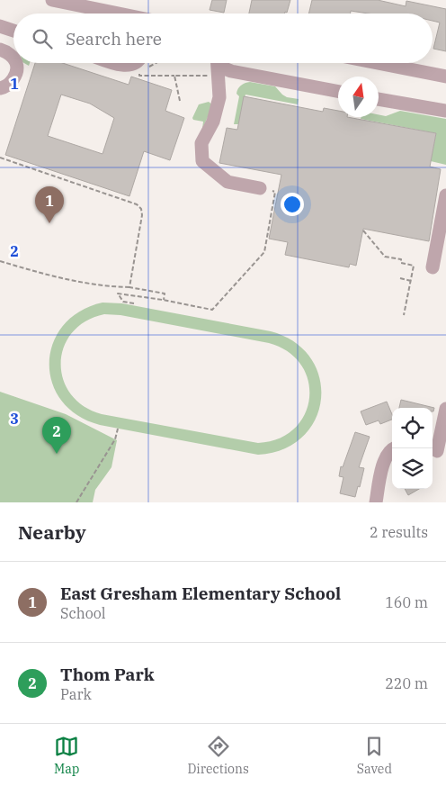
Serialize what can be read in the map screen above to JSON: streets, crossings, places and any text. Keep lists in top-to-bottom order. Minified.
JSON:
{"north":"top","page":{"search":"Search here","pins":["1","2"],"heading":["Nearby","2 results"],"list":[{"mark":"1","name":"East Gresham Elementary School","note":"School","value":"160 m"},{"mark":"2","name":"Thom Park","note":"Park","value":"220 m"}],"nav":["Map","Directions","Saved"]},"grid":{"rows":["1","2","3"]}}
